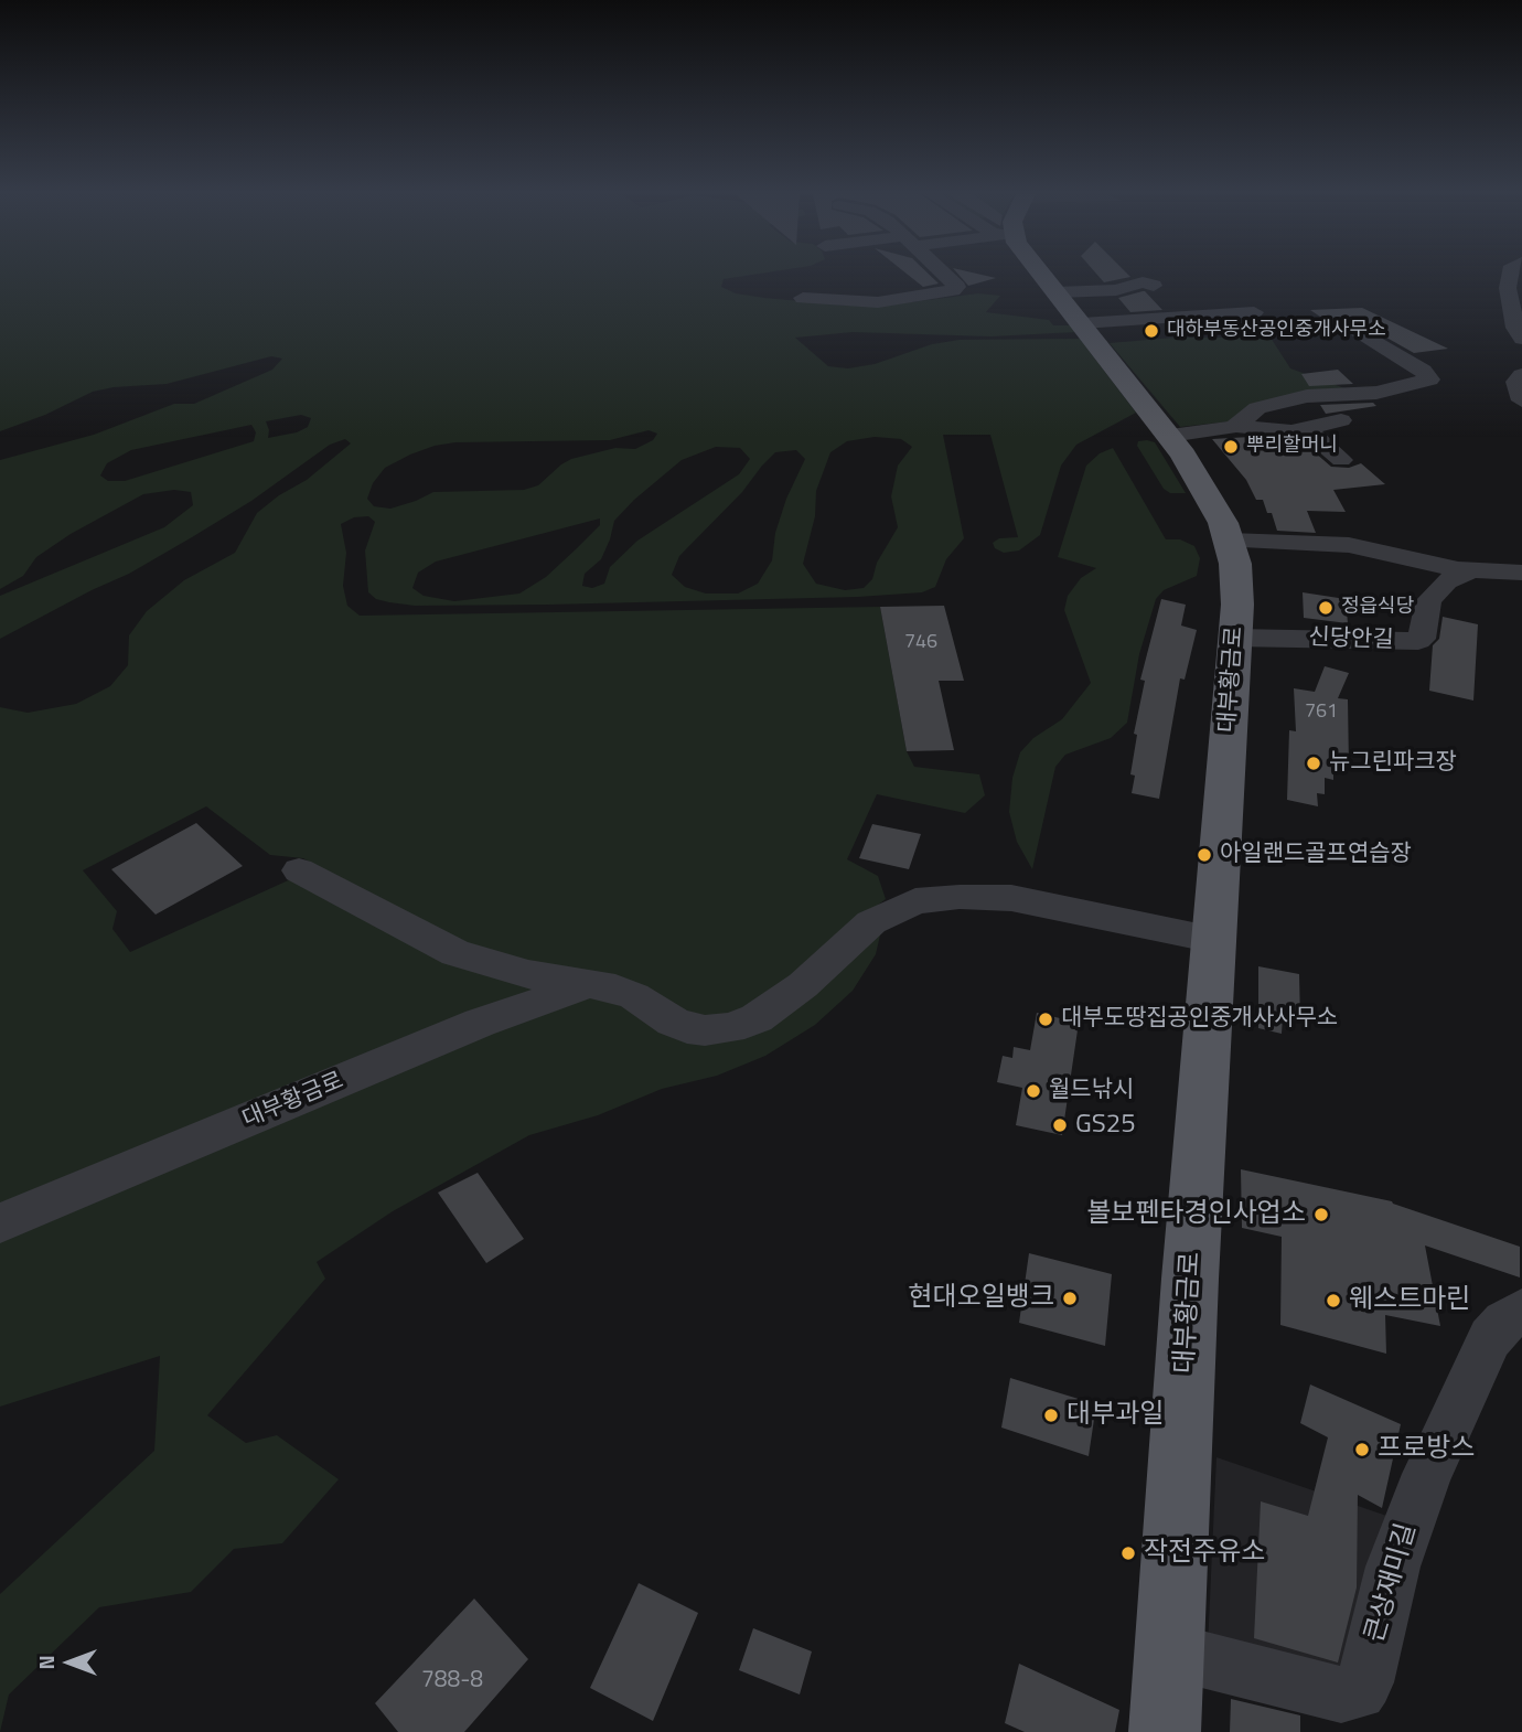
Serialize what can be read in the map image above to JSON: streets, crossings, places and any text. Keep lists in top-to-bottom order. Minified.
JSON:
{"streets":{"main road":["대부황금로"],"street":["신당안길","큰상재미길"]},"crossings":[["신당안길","대부황금로"],["대부황금로","큰상재미길"]],"places":["대하부동산공인중개사무소","뿌리할머니","정읍식당","뉴그린파크장","아일랜드골프연습장","대부도땅집공인중개사사무소","월드낚시","GS25","볼보펜타경인사업소","현대오일뱅크","웨스트마린","대부과일","프로방스","작전주유소"],"house_numbers":["746","761","788-8"],"north":"left"}
